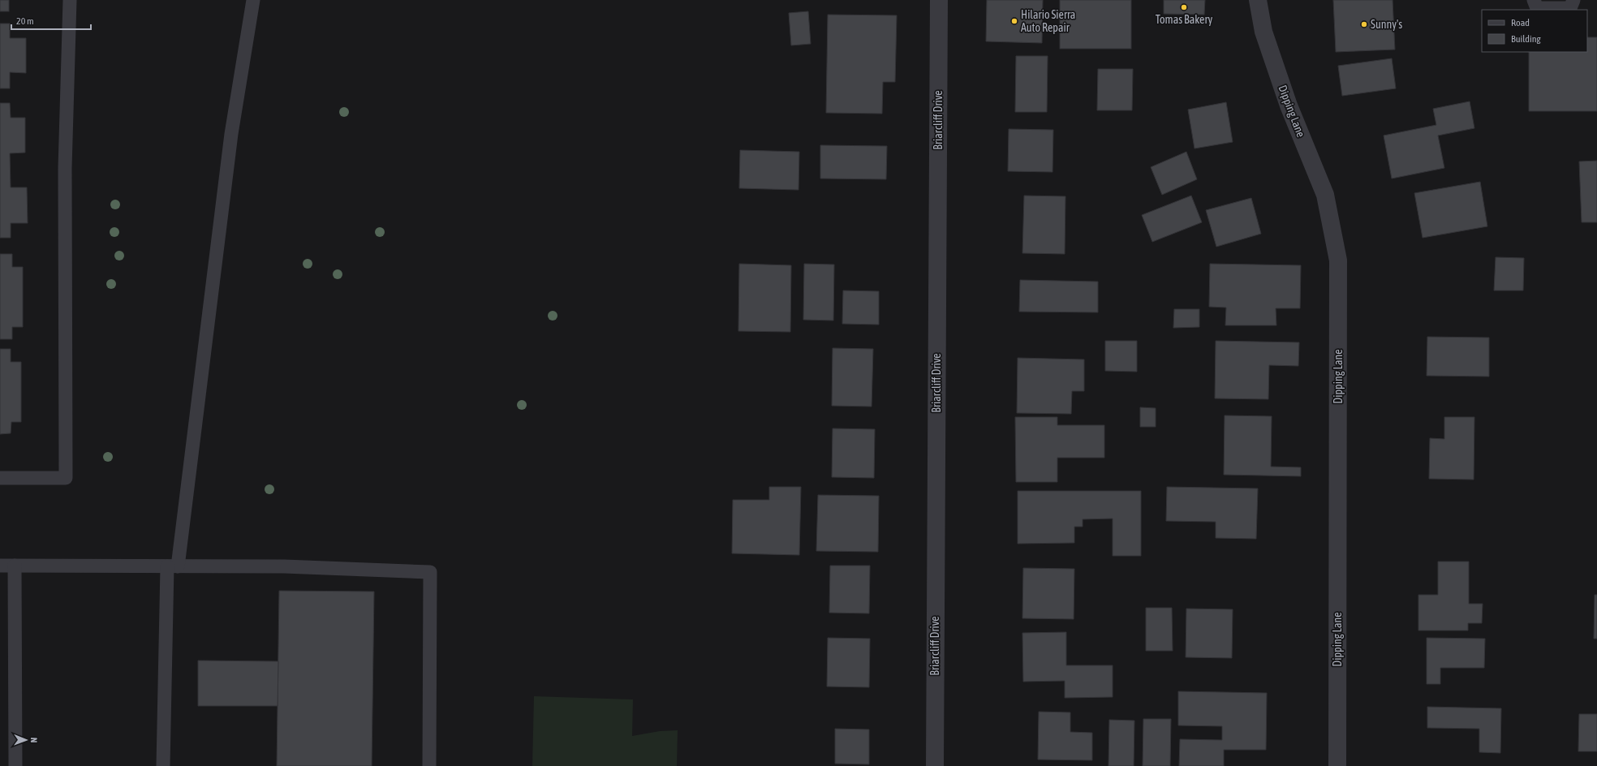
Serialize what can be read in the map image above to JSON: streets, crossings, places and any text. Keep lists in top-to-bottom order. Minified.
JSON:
{"streets":{"street":["Dipping Lane","Briarcliff Drive"]},"places":["Tomas Bakery","Hilario Sierra Auto Repair","Sunny's"],"legend":["Road","Building"],"scale_bar":"20 m","north":"right"}
